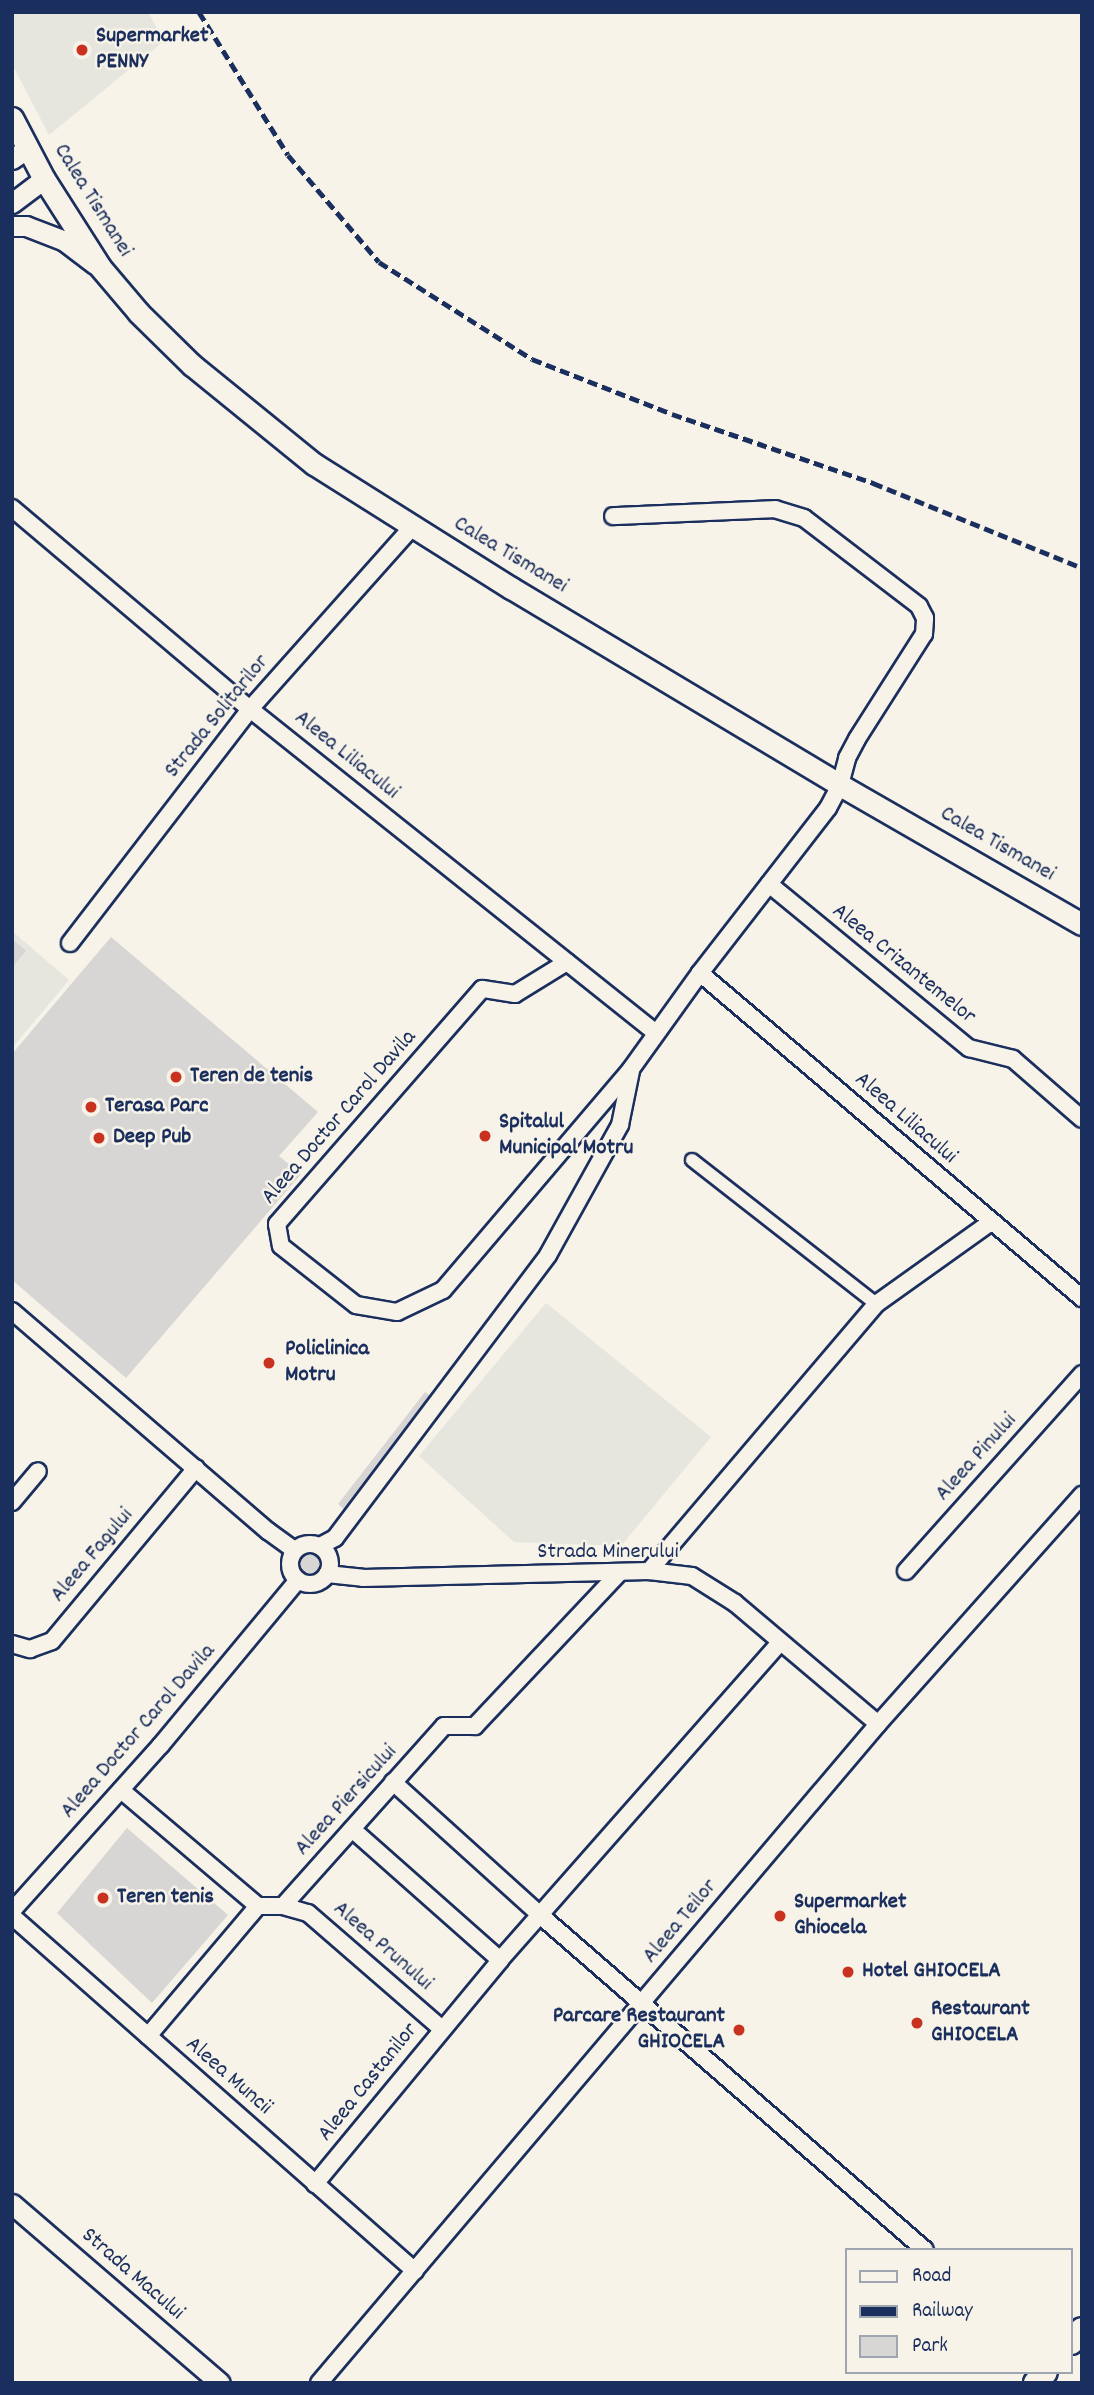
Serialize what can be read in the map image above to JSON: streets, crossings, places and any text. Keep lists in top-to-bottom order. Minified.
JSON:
{"streets":{"main road":["Calea Tismanei"],"street":["Strada Solitarilor","Aleea Liliacului","Aleea Crizantemelor","Aleea Doctor Carol Davila","Aleea Pinului","Strada Minerului","Aleea Fagului","Aleea Piersicului","Aleea Teilor","Aleea Prunului","Aleea Muncii","Aleea Castanilor","Strada Macului"]},"crossings":[["Calea Tismanei","Strada Solitarilor"],["Calea Tismanei","Aleea Doctor Carol Davila"],["Strada Solitarilor","Aleea Liliacului"],["Aleea Liliacului","Aleea Doctor Carol Davila"],["Aleea Crizantemelor","Aleea Doctor Carol Davila"],["Aleea Doctor Carol Davila","Strada Minerului"],["Aleea Doctor Carol Davila","Aleea Muncii"],["Strada Minerului","Aleea Piersicului"],["Strada Minerului","Aleea Teilor"],["Strada Minerului","Aleea Castanilor"],["Aleea Piersicului","Aleea Prunului"],["Aleea Teilor","Aleea Muncii"],["Aleea Prunului","Aleea Castanilor"],["Aleea Muncii","Aleea Castanilor"]],"places":["Supermarket PENNY","Teren de tenis","Terasa Parc","Spitalul Municipal Motru","Deep Pub","Policlinica Motru","Teren tenis","Supermarket Ghiocela","Hotel GHIOCELA","Restaurant GHIOCELA","Parcare Restaurant GHIOCELA"],"legend":["Road","Railway","Park"]}
